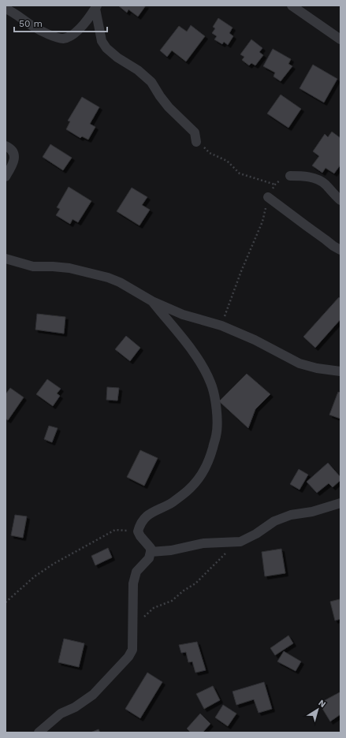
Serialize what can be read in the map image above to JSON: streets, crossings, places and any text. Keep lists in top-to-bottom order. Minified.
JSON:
{"scale_bar":"50 m","north":"top right"}
